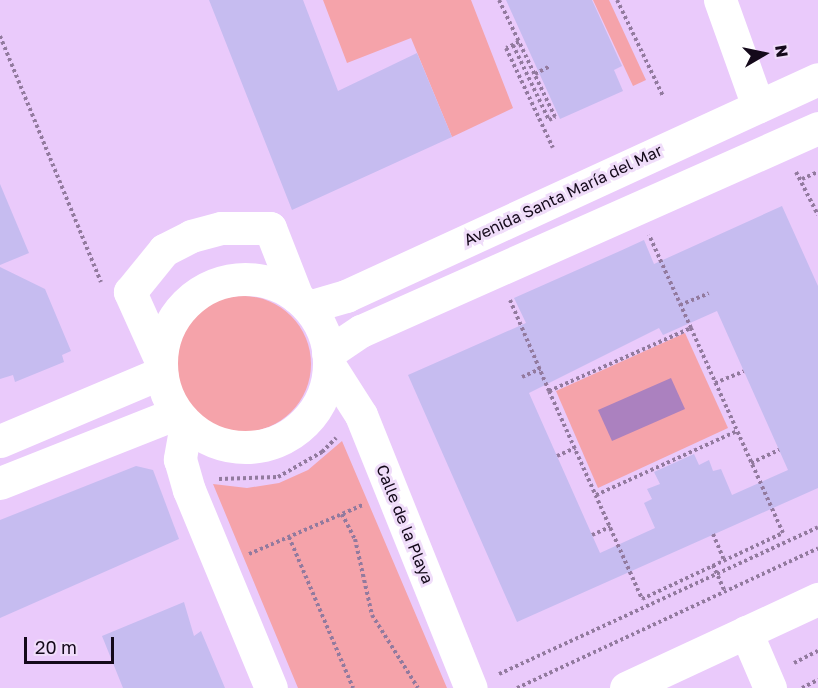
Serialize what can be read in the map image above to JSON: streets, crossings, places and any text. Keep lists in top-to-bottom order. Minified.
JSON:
{"streets":{"street":["Avenida Santa María del Mar","Calle de la Playa"]},"crossings":[["Avenida Santa María del Mar","Calle de la Playa"]],"scale_bar":"20 m","north":"right"}
